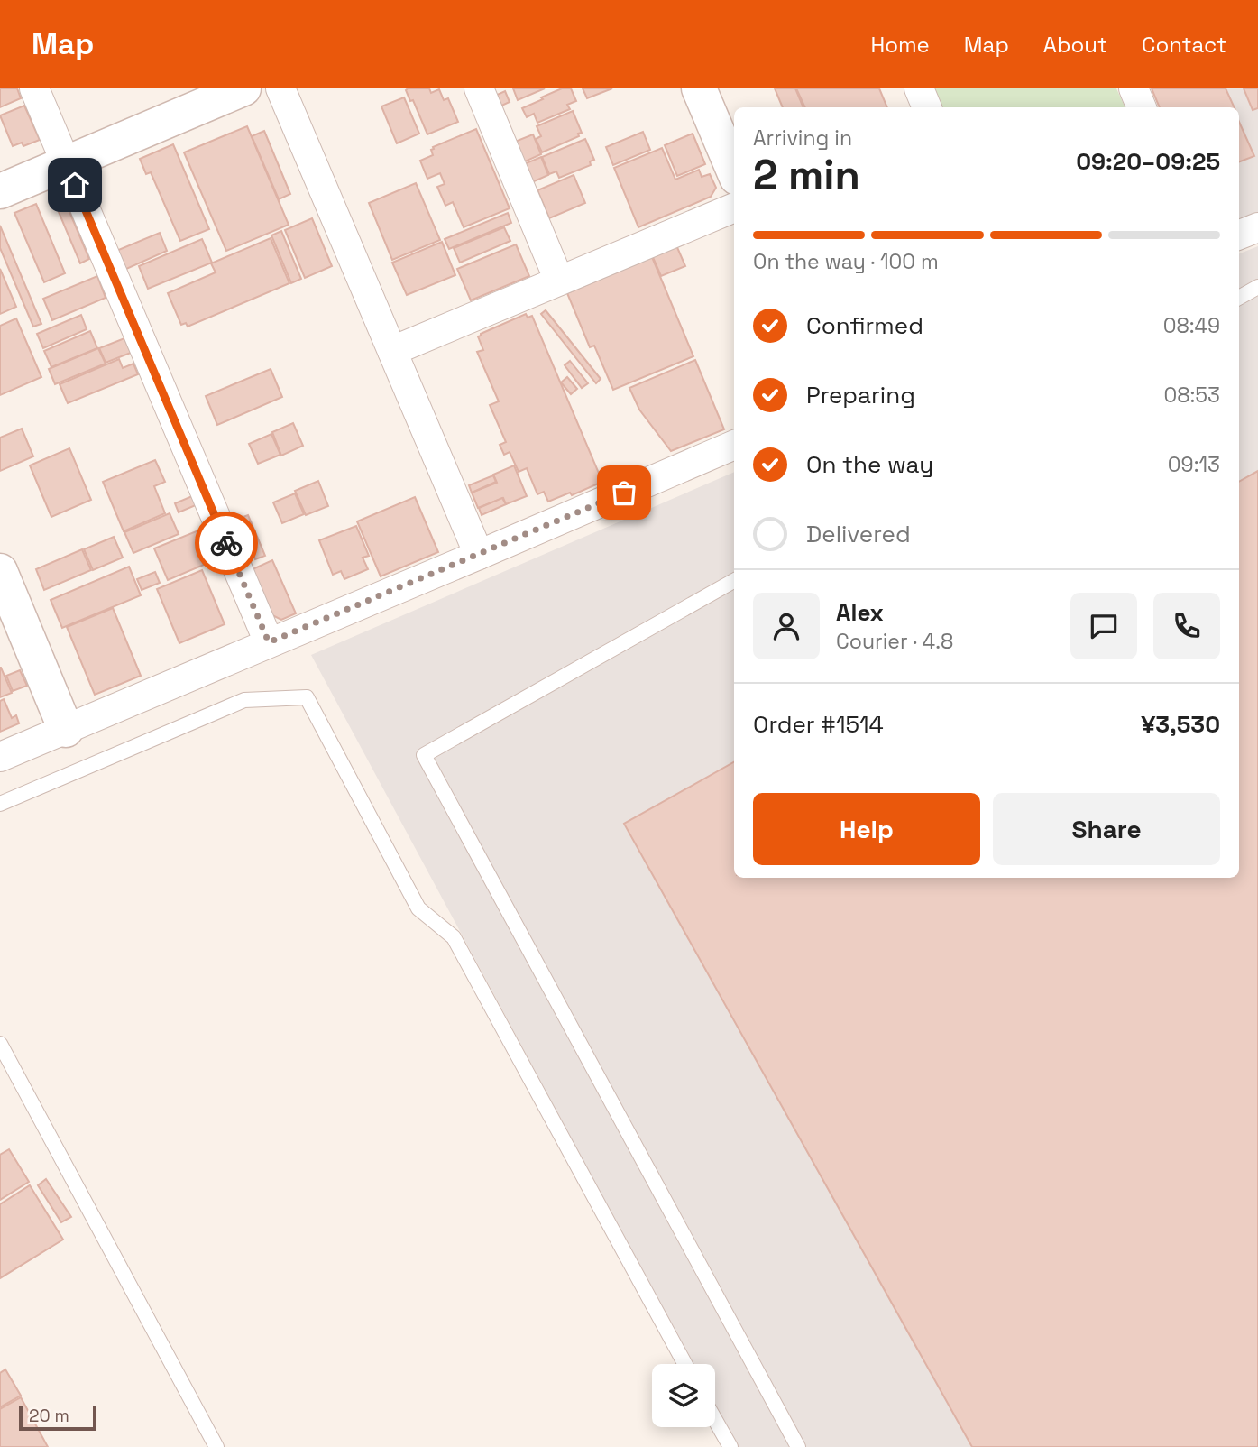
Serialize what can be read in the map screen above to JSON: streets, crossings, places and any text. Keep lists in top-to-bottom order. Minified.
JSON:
{"scale_bar":"20 m","page":{"header":"Map","nav":["Home","Map","About","Contact"],"heading":["2 min","Arriving in","09:20–09:25"],"panel":["Alex","Courier · 4.8","Order #1514","¥3,530"],"bar":"On the way · 100 m","list":[["Confirmed","08:49"],["Preparing","08:53"],["On the way","09:13"],"Delivered"],"buttons":["Help","Share"],"scale":"20 m"}}
